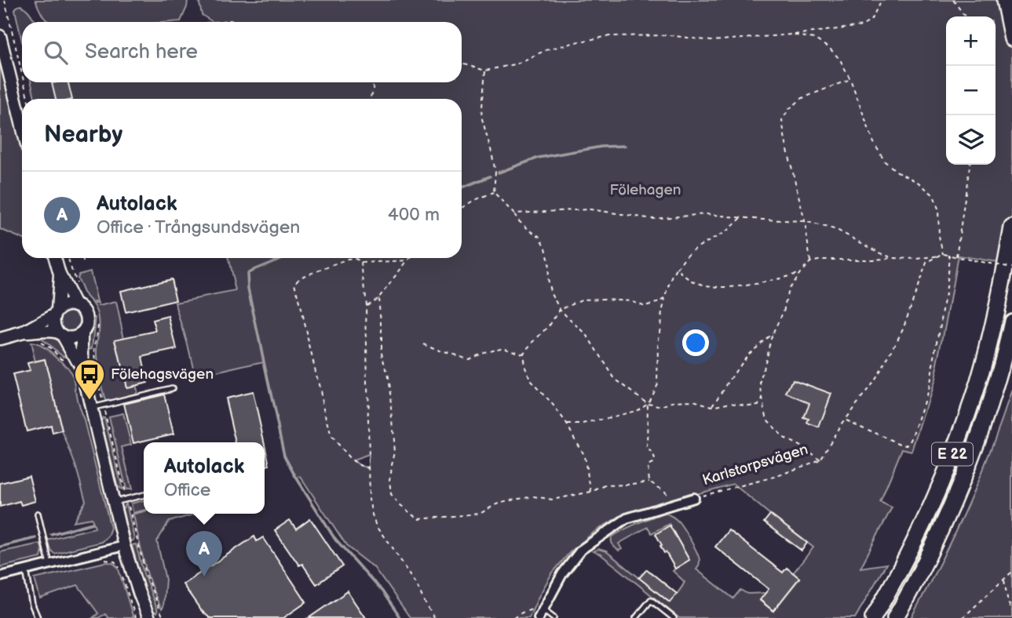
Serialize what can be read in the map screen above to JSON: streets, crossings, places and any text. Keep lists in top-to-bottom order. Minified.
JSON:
{"streets":{"highway":["E 22"],"street":["Karlstorpsvägen"]},"parks":["Fölehagen"],"places":{"bus stop":["Fölehagsvägen"]},"page":{"map_buttons":["+","−"],"search":"Search here","heading":"Nearby","list":[{"mark":"A","name":"Autolack","note":"Office · Trångsundsvägen","value":"400 m"}],"popup":["Autolack","Office"],"pins":"A"}}
